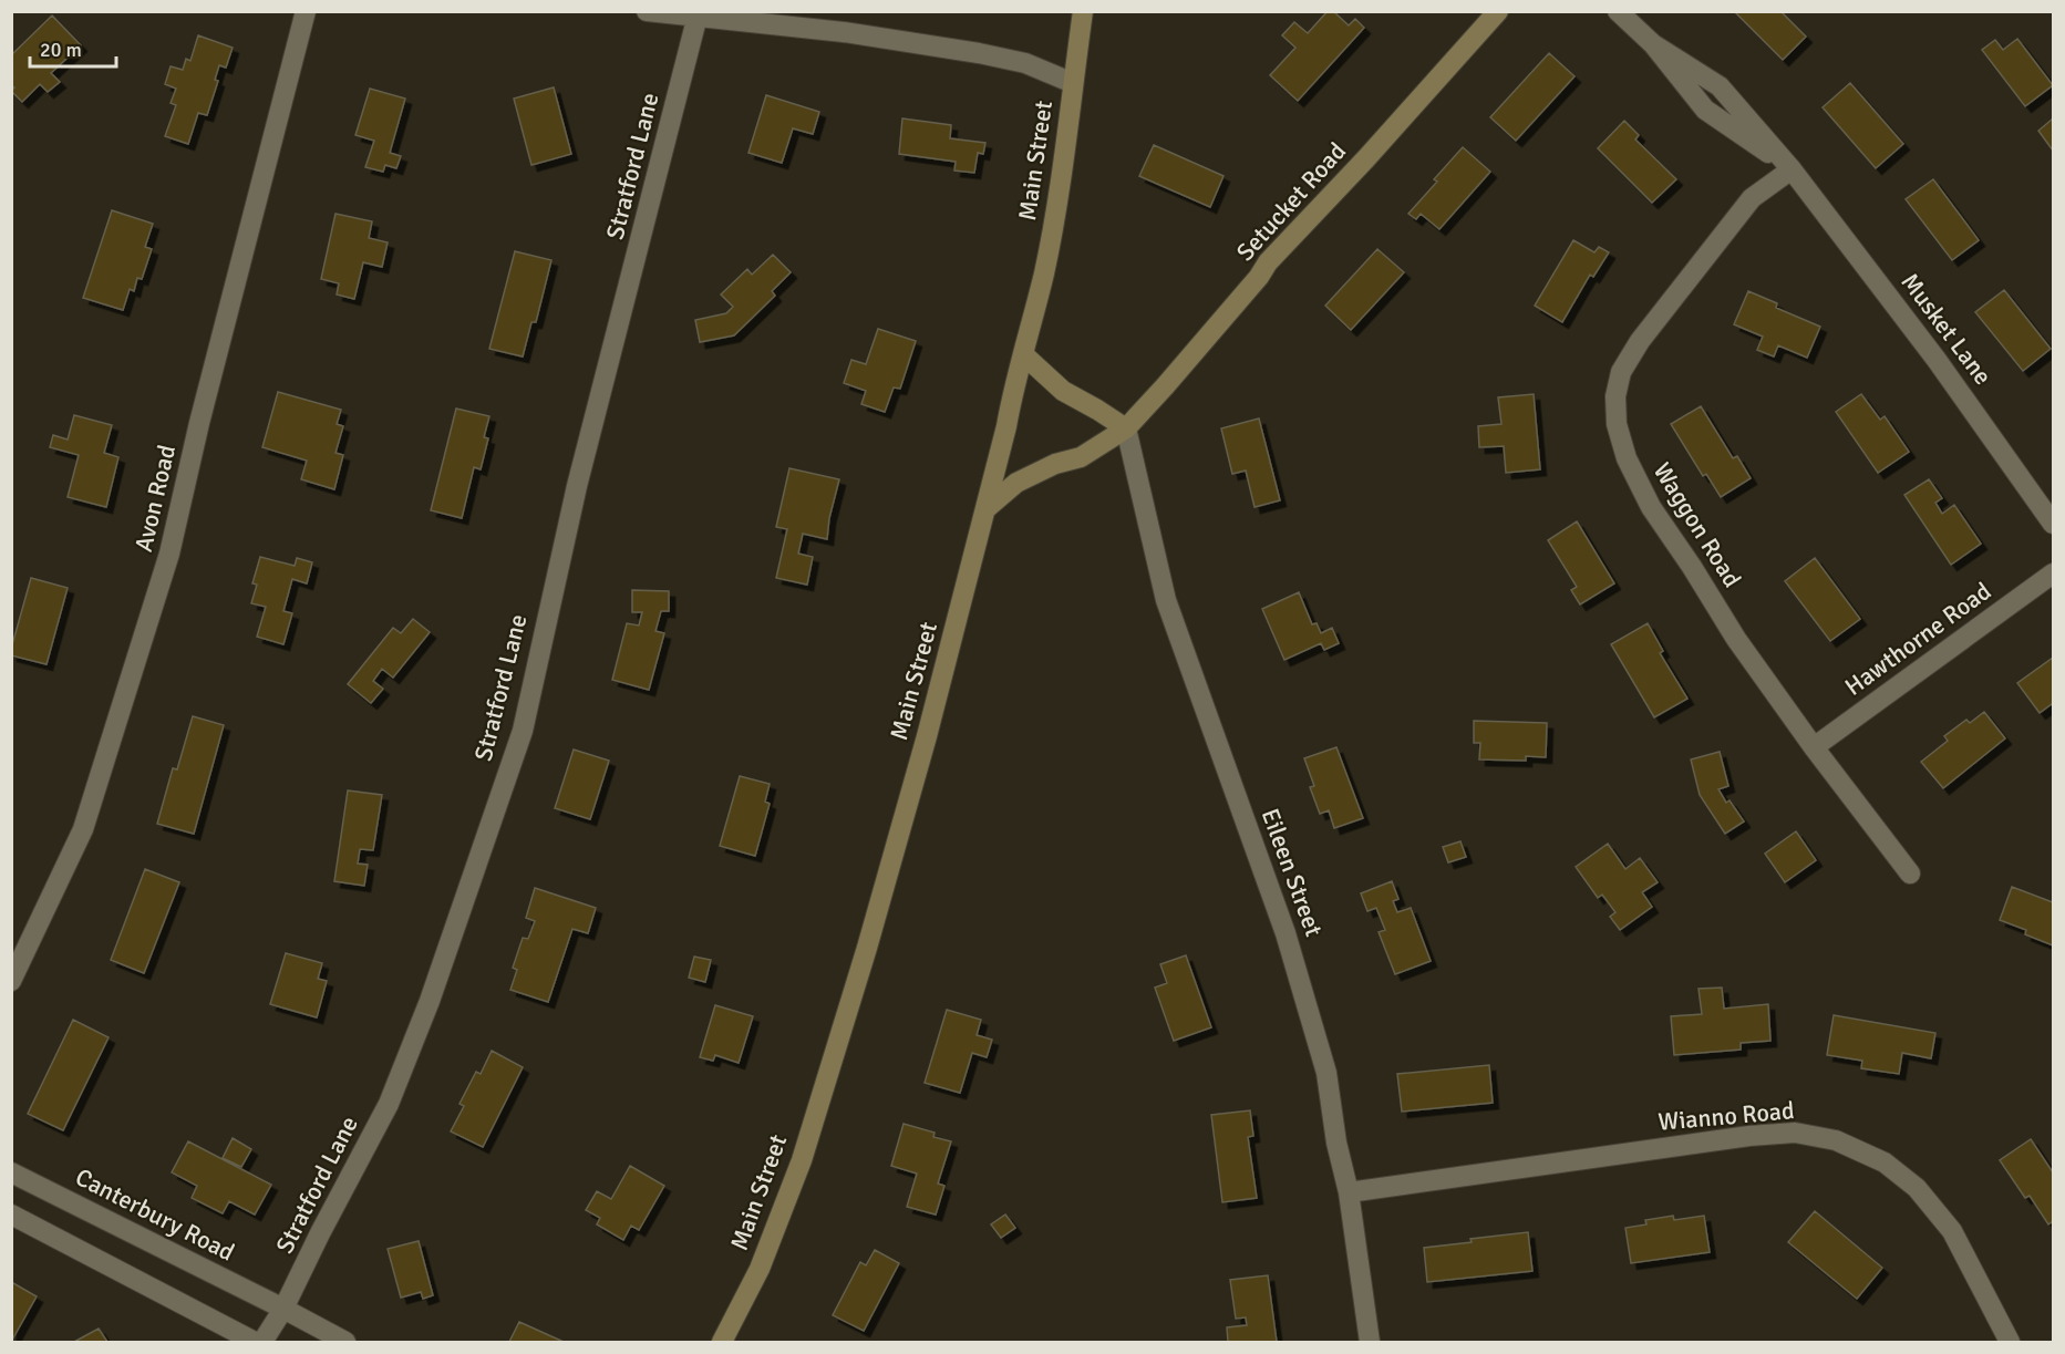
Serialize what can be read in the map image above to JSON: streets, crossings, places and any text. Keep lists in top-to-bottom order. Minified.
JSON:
{"streets":{"main road":["Main Street","Setucket Road"],"street":["Stratford Lane","Musket Lane","Avon Road","Waggon Road","Hawthorne Road","Eileen Street","Wianno Road","Canterbury Road"]},"crossings":[["Main Street","Setucket Road"],["Stratford Lane","Canterbury Road"],["Setucket Road","Eileen Street"],["Musket Lane","Waggon Road"],["Waggon Road","Hawthorne Road"],["Eileen Street","Wianno Road"]],"scale_bar":"20 m"}
